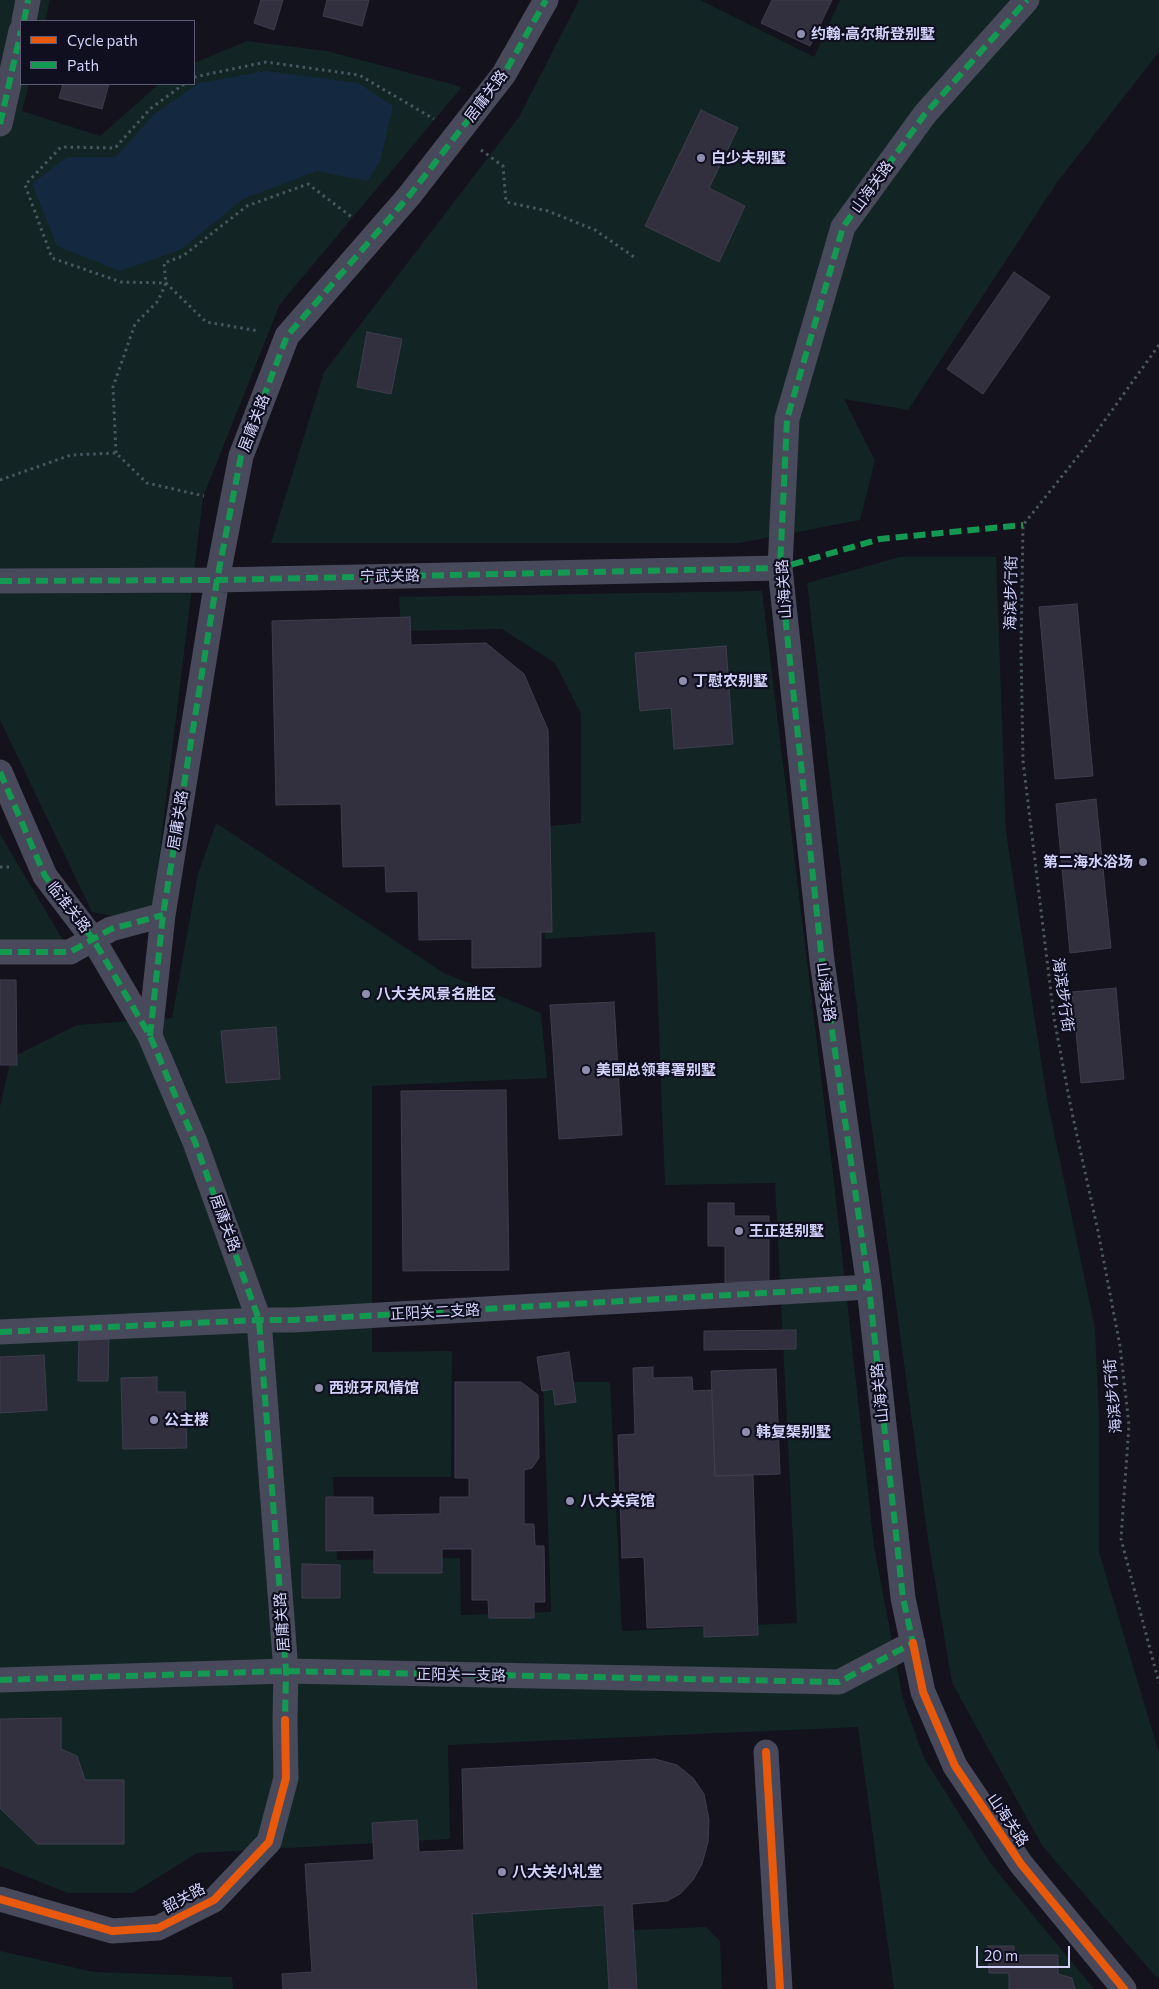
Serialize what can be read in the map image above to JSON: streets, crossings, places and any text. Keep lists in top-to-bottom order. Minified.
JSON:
{"streets":{"street":["居庸关路","山海关路","宁武关路","临淮关路","正阳关二支路","正阳关一支路","韶关路"],"path":["海滨步行街"]},"crossings":[["居庸关路","宁武关路"],["居庸关路","临淮关路"],["居庸关路","正阳关二支路"],["居庸关路","正阳关一支路"],["居庸关路","韶关路"],["山海关路","宁武关路"],["山海关路","正阳关二支路"],["山海关路","正阳关一支路"]],"places":["约翰·高尔斯登别墅","白少夫别墅","丁慰农别墅","第二海水浴场","八大关风景名胜区","美国总领事署别墅","王正廷别墅","西班牙风情馆","公主楼","韩复榘别墅","八大关宾馆","八大关小礼堂"],"legend":["Cycle path","Path"],"scale_bar":"20 m"}
